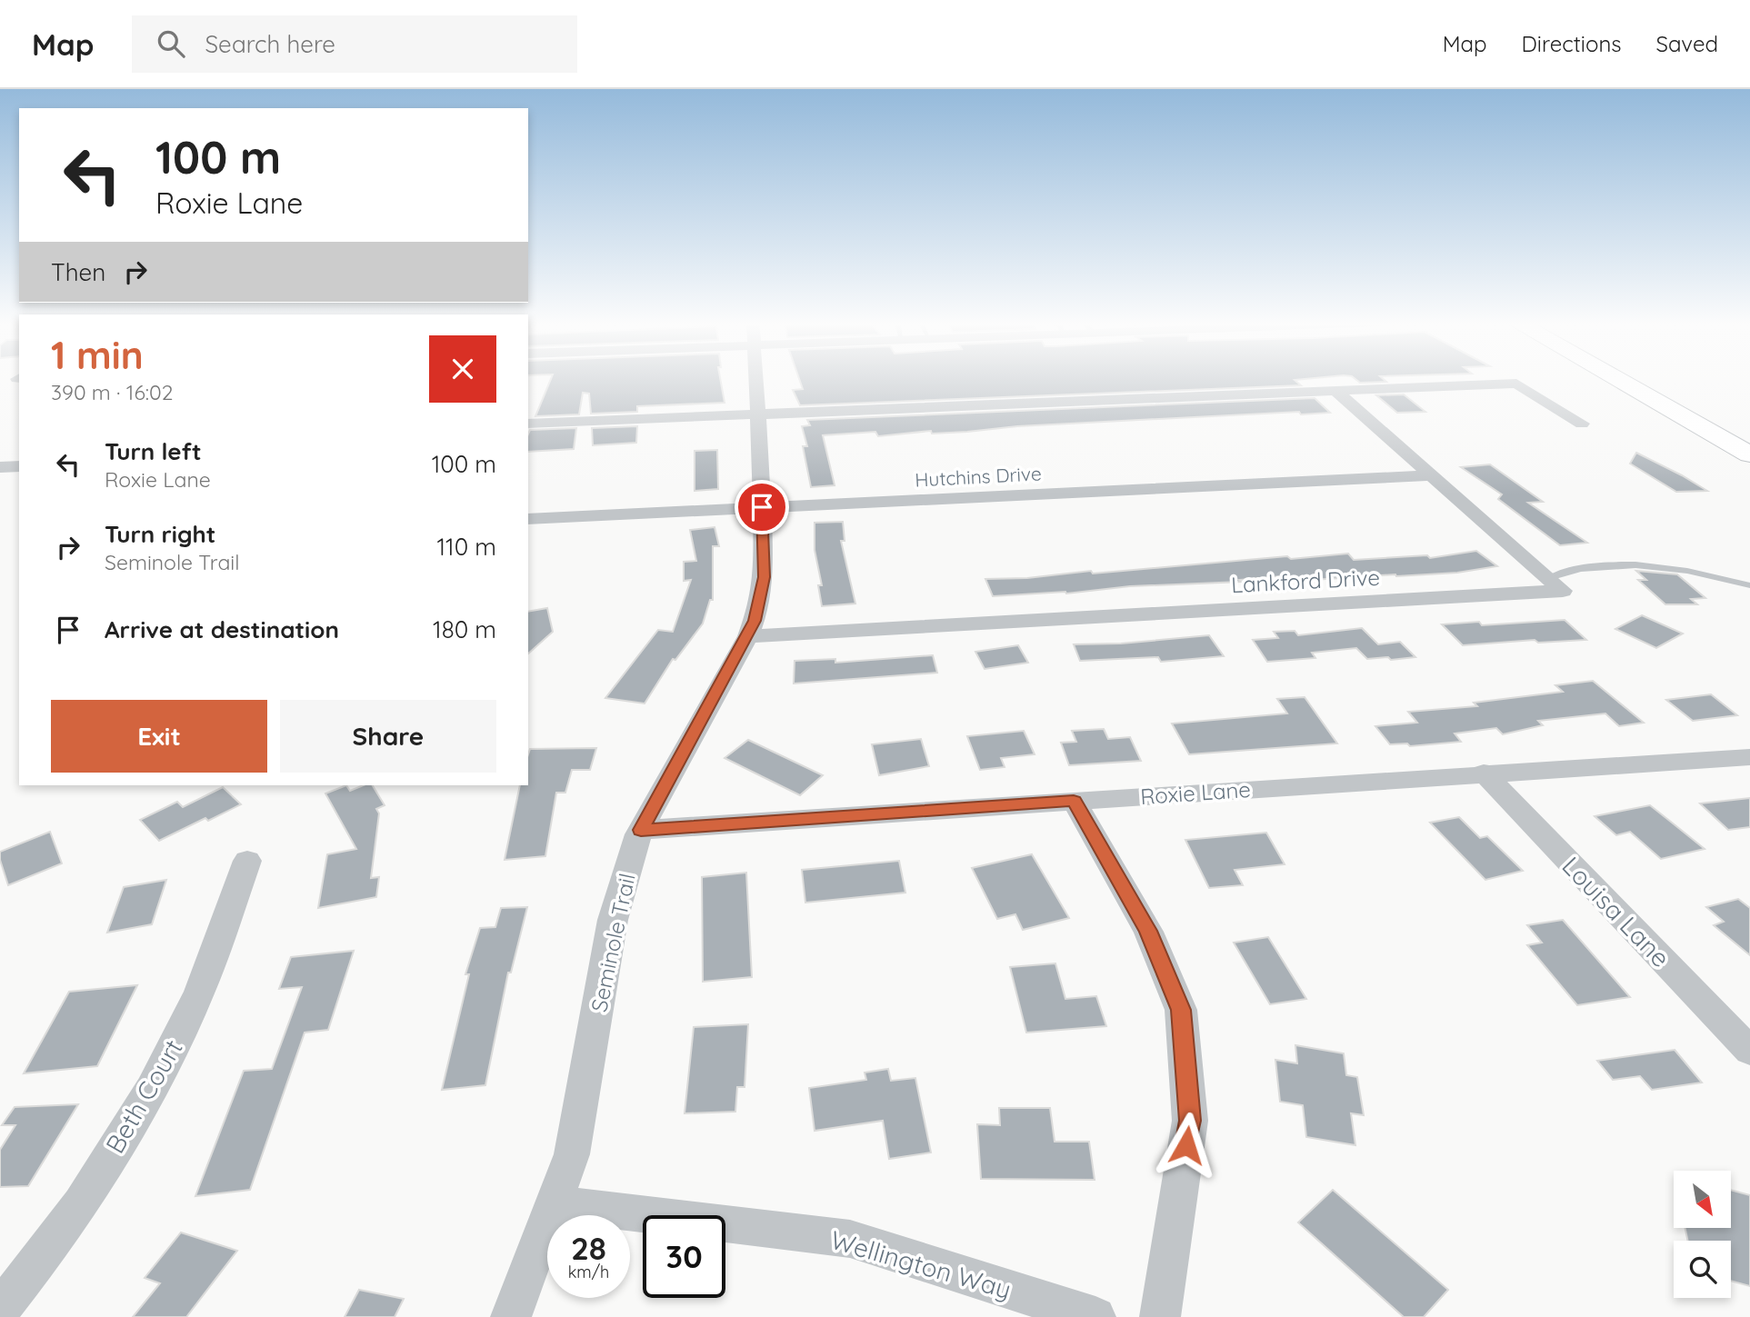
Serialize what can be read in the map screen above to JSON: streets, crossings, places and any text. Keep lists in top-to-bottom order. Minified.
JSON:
{"streets":{"street":["Hutchins Drive","Lankford Drive","Roxie Lane","Louisa Lane","Seminole Trail","Beth Court","Wellington Way"]},"crossings":[["Hutchins Drive","Seminole Trail"],["Lankford Drive","Seminole Trail"],["Roxie Lane","Louisa Lane"],["Roxie Lane","Seminole Trail"],["Seminole Trail","Wellington Way"]],"north":"bottom right","page":{"header":"Map","search":"Search here","nav":["Map","Directions","Saved"],"turn":["100 m","Roxie Lane"],"then":"Then","heading":["1 min","390 m · 16:02"],"list":[{"name":"Turn left","note":"Roxie Lane","value":"100 m"},{"name":"Turn right","note":"Seminole Trail","value":"110 m"},{"name":"Arrive at destination","value":"180 m"}],"buttons":["Exit","Share"],"speed":"28 km/h","limit":"30"}}
